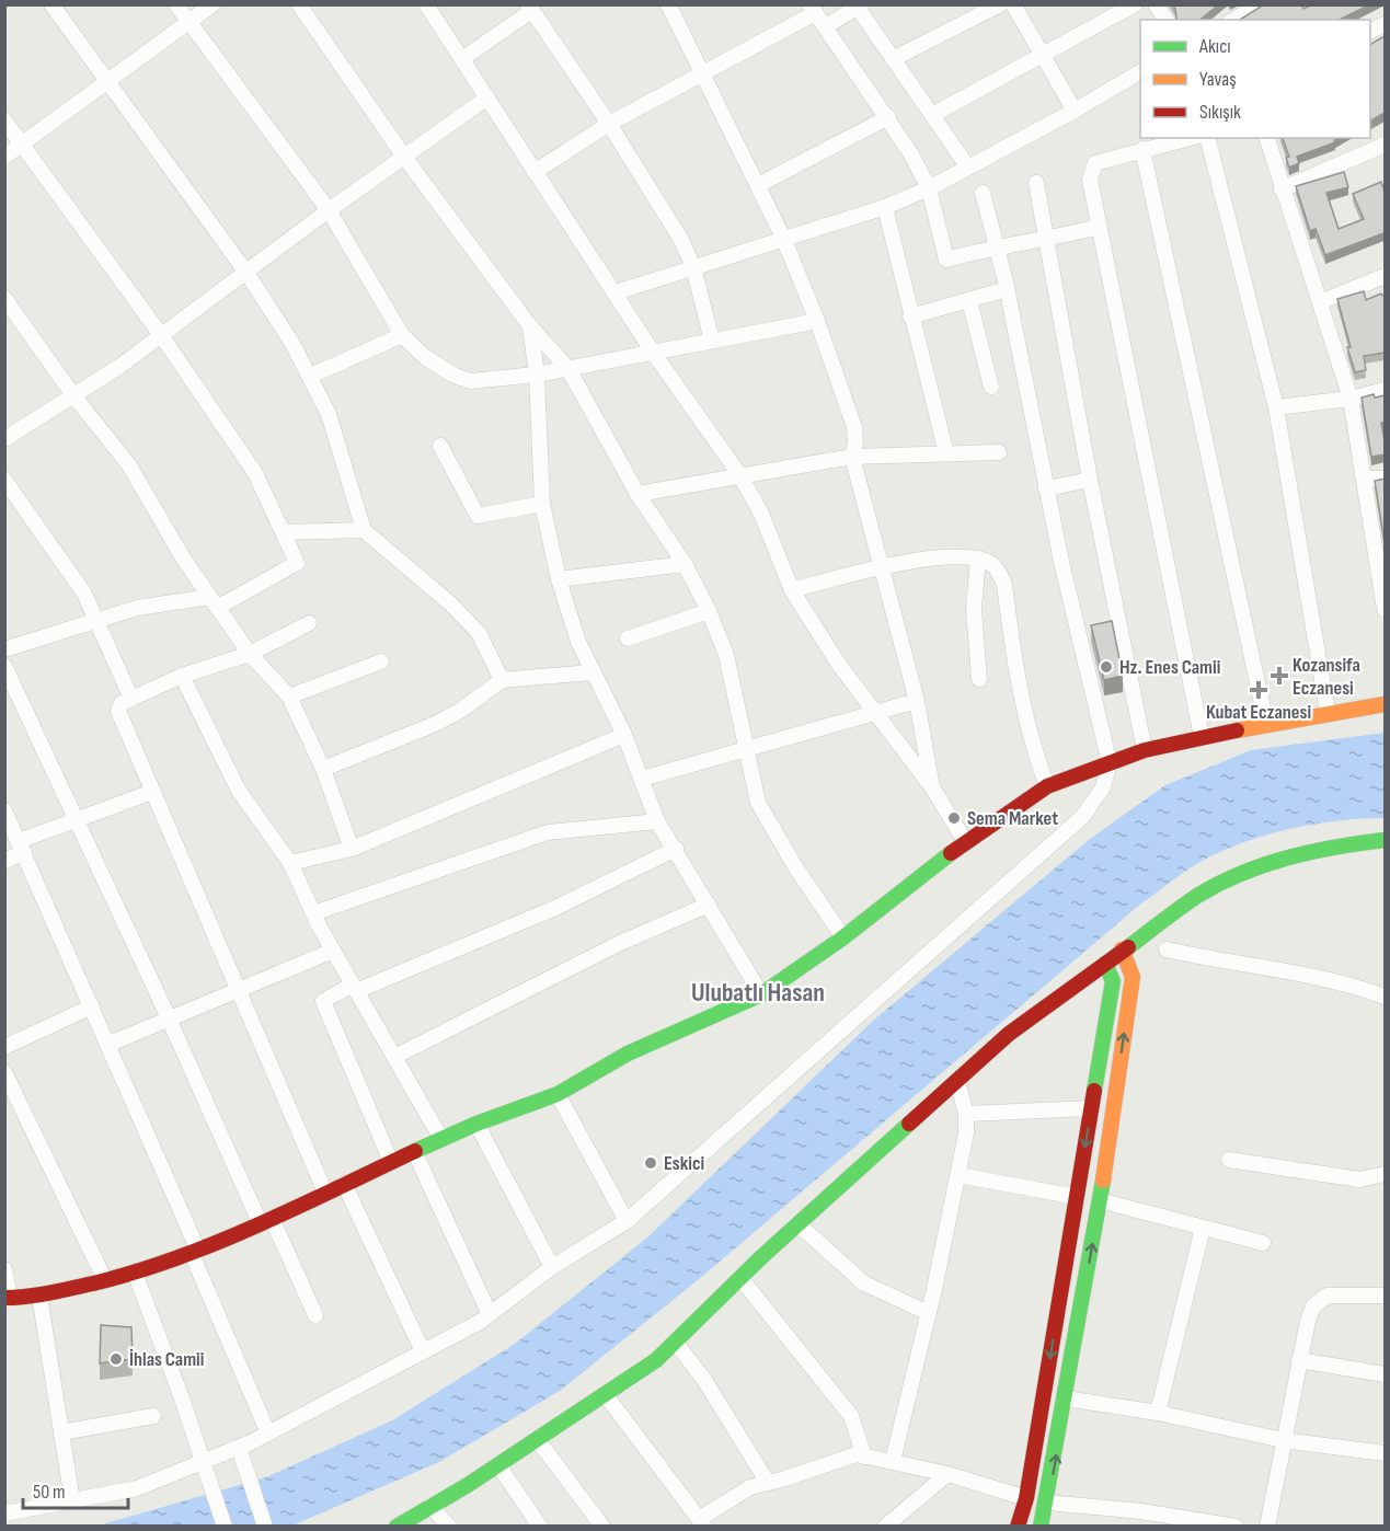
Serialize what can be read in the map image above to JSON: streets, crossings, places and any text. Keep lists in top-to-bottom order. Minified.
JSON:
{"districts":["Ulubatlı Hasan"],"places":{"other":["Hz. Enes Camii","Sema Market","Eskici","İhlas Camii"],"health":["Kozansifa Eczanesi","Kubat Eczanesi"]},"legend":["Akıcı","Yavaş","Sıkışık"],"scale_bar":"50 m"}
